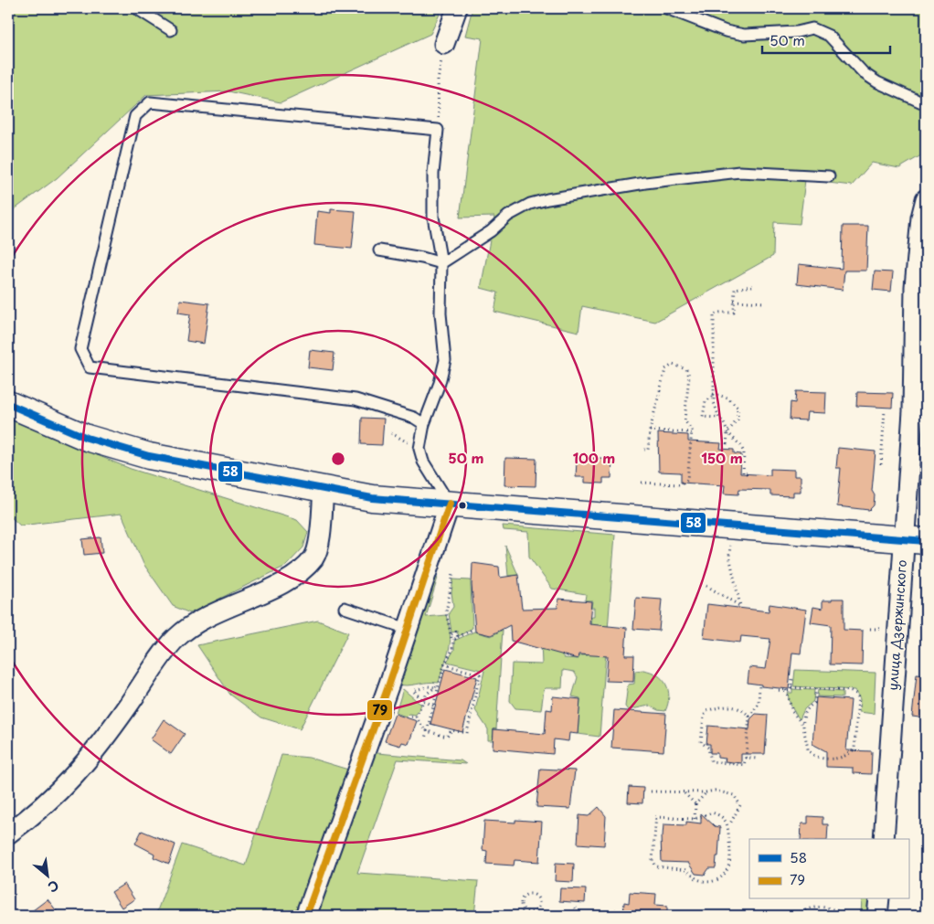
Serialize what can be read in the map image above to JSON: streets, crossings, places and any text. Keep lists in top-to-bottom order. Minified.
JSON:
{"streets":{"street":["улица Дзержинского"]},"lines":["transit line 58","transit line 79"],"legend":["58","79"],"scale_bar":"50 m","north":"bottom right","rings":["50 m","100 m","150 m"]}
